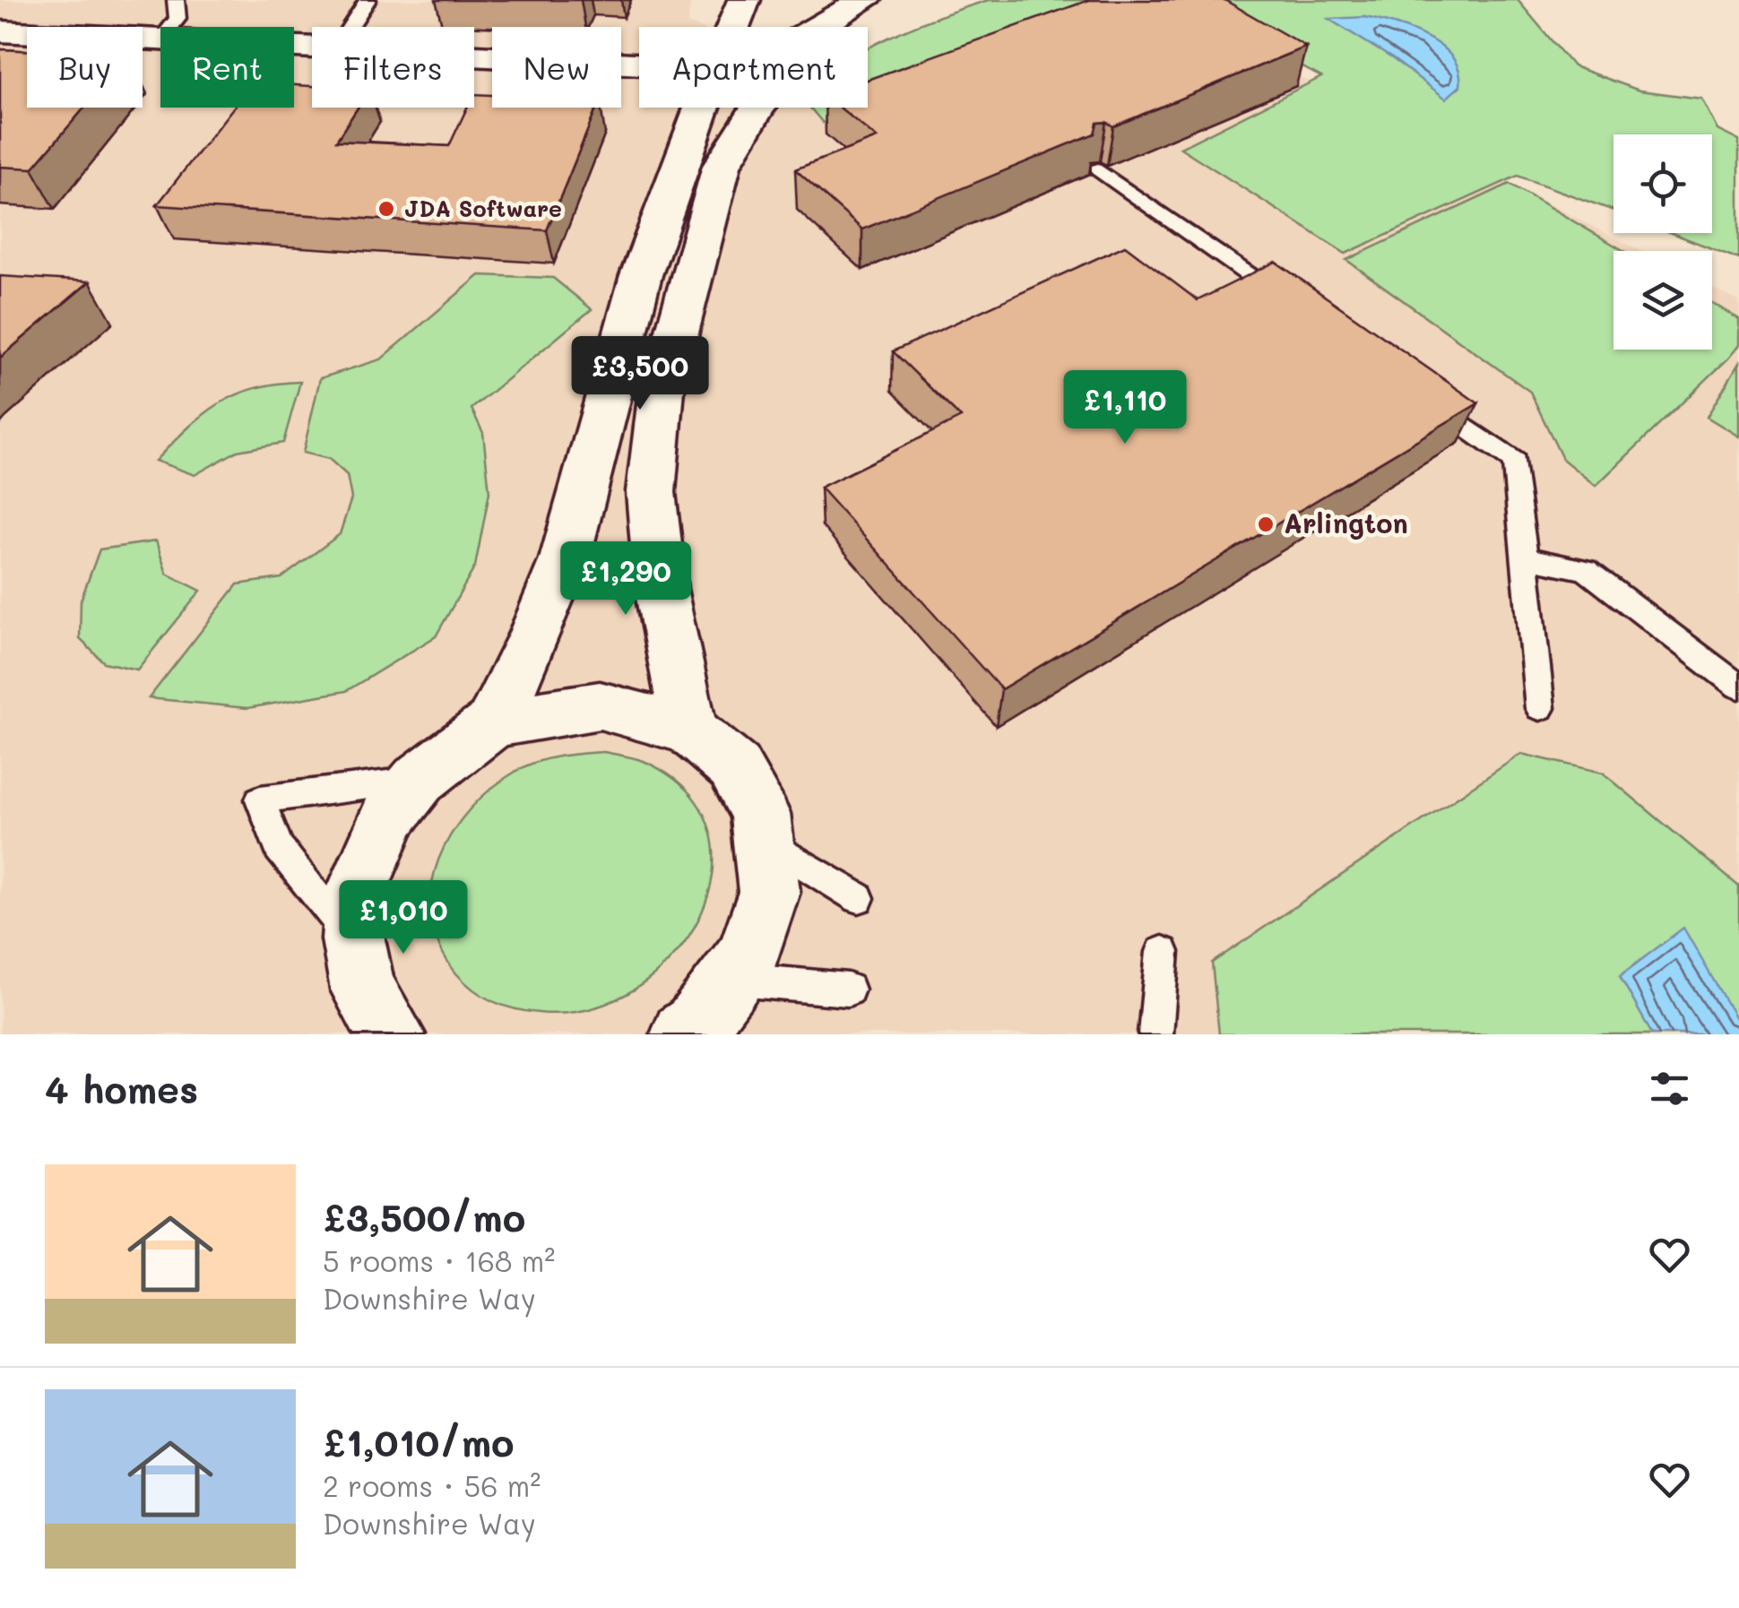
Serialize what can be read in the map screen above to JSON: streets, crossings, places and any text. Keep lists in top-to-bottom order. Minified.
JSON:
{"places":["JDA Software","Arlington"],"page":{"chip":["Buy","Rent","Filters","New","Apartment"],"price":["£3,500","£1,110","£1,290","£1,010"],"heading":"4 homes","list":[{"name":"£3,500/mo","note":"5 rooms · 168 m² · Downshire Way"},{"name":"£1,010/mo","note":"2 rooms · 56 m² · Downshire Way"}]}}
